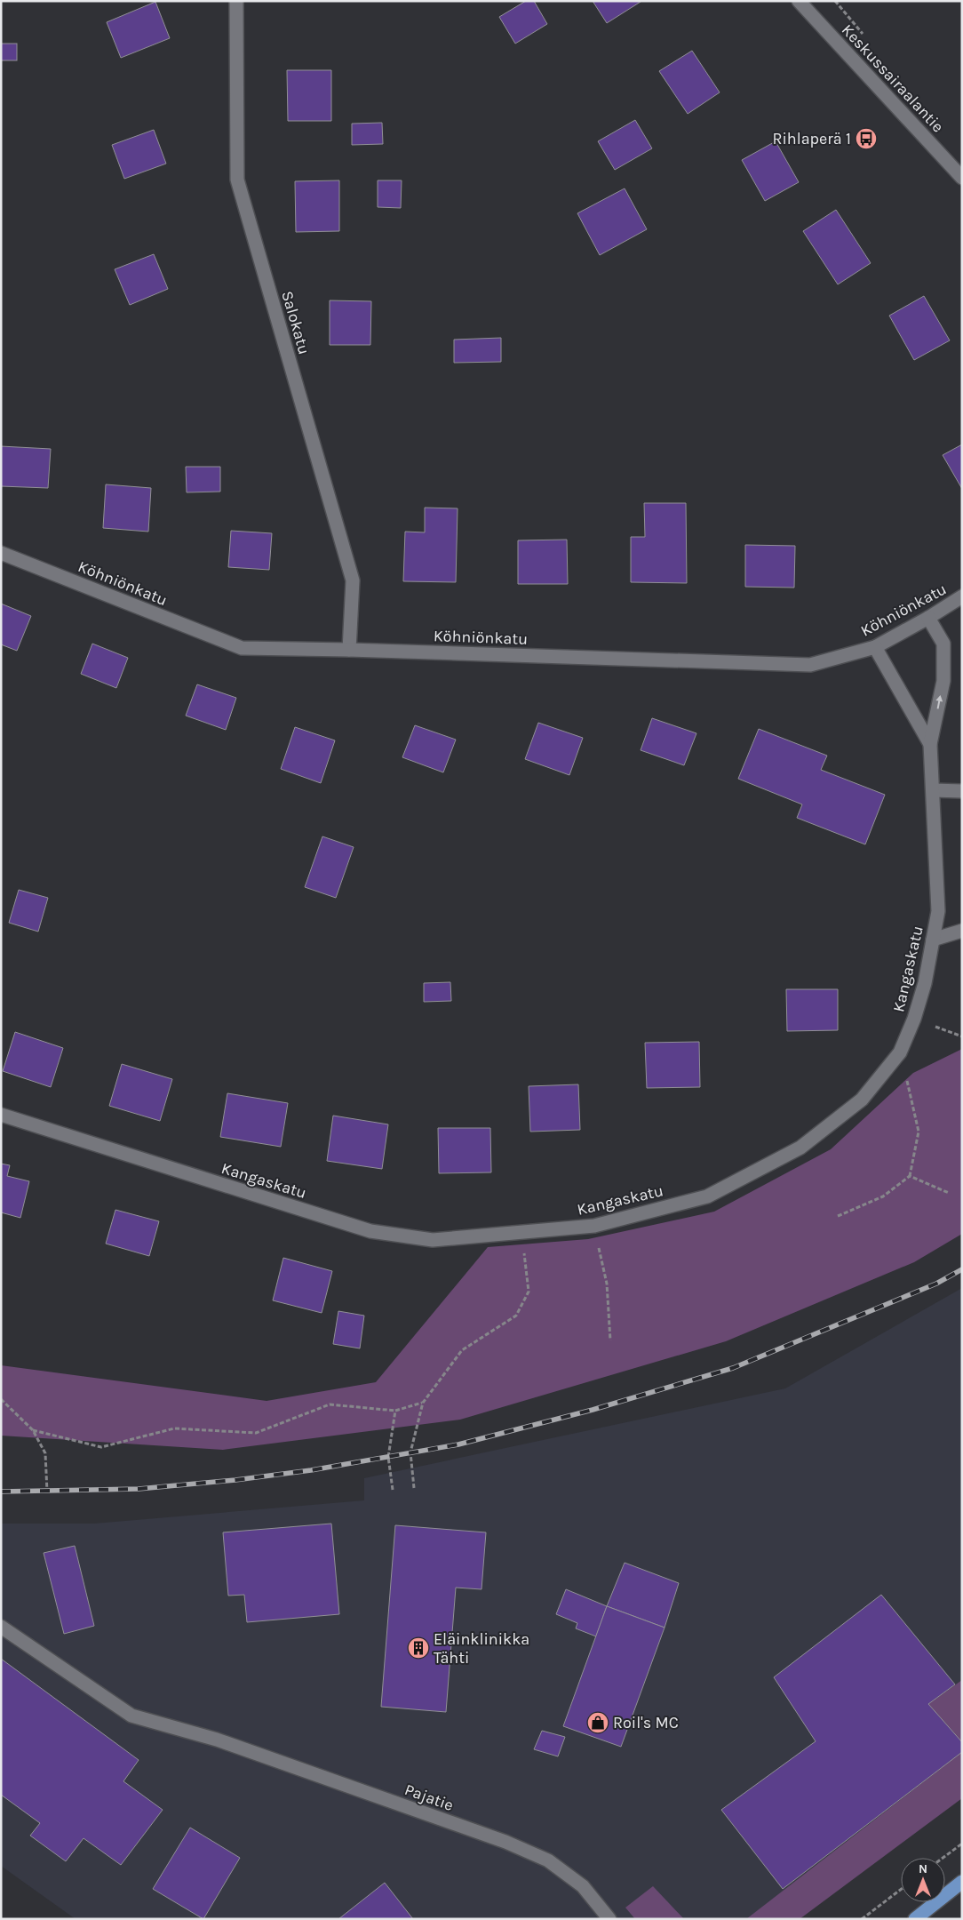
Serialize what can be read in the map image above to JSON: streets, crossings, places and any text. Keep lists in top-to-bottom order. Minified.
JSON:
{"streets":{"street":["Keskussairaalantie","Salokatu","Köhniönkatu","Kangaskatu","Pajatie"]},"crossings":[["Salokatu","Köhniönkatu"],["Köhniönkatu","Kangaskatu"]],"places":{"bus stop":["Rihlaperä 1"],"building":["Eläinklinikka Tähti"],"shop":["Roil's MC"]},"north":"top"}
